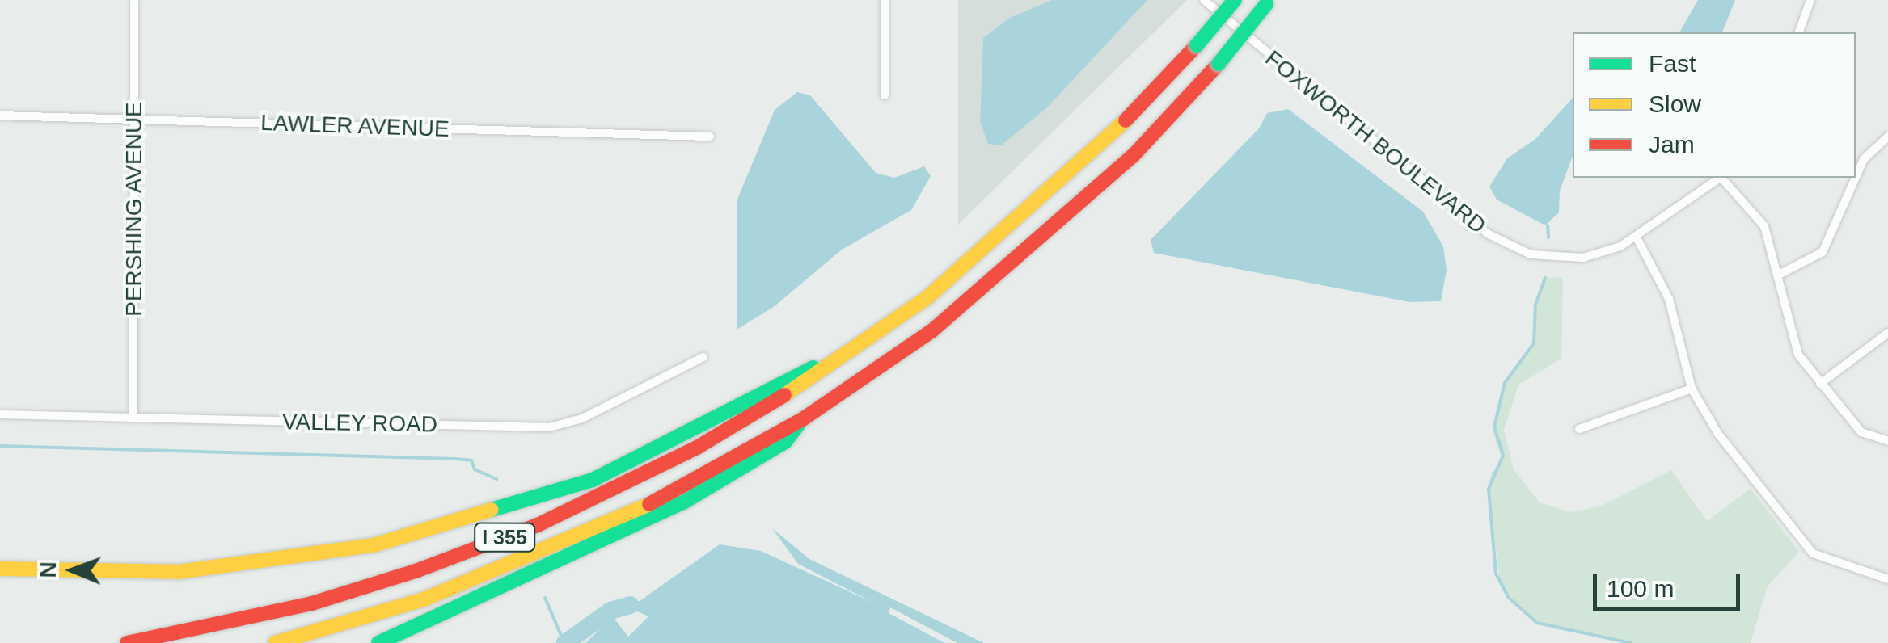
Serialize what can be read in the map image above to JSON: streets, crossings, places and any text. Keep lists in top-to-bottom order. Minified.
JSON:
{"streets":{"highway":["I 355"],"street":["LAWLER AVENUE","FOXWORTH BOULEVARD","PERSHING AVENUE","VALLEY ROAD"]},"crossings":[["LAWLER AVENUE","PERSHING AVENUE"],["PERSHING AVENUE","VALLEY ROAD"]],"legend":["Fast","Slow","Jam"],"scale_bar":"100 m","north":"left"}
